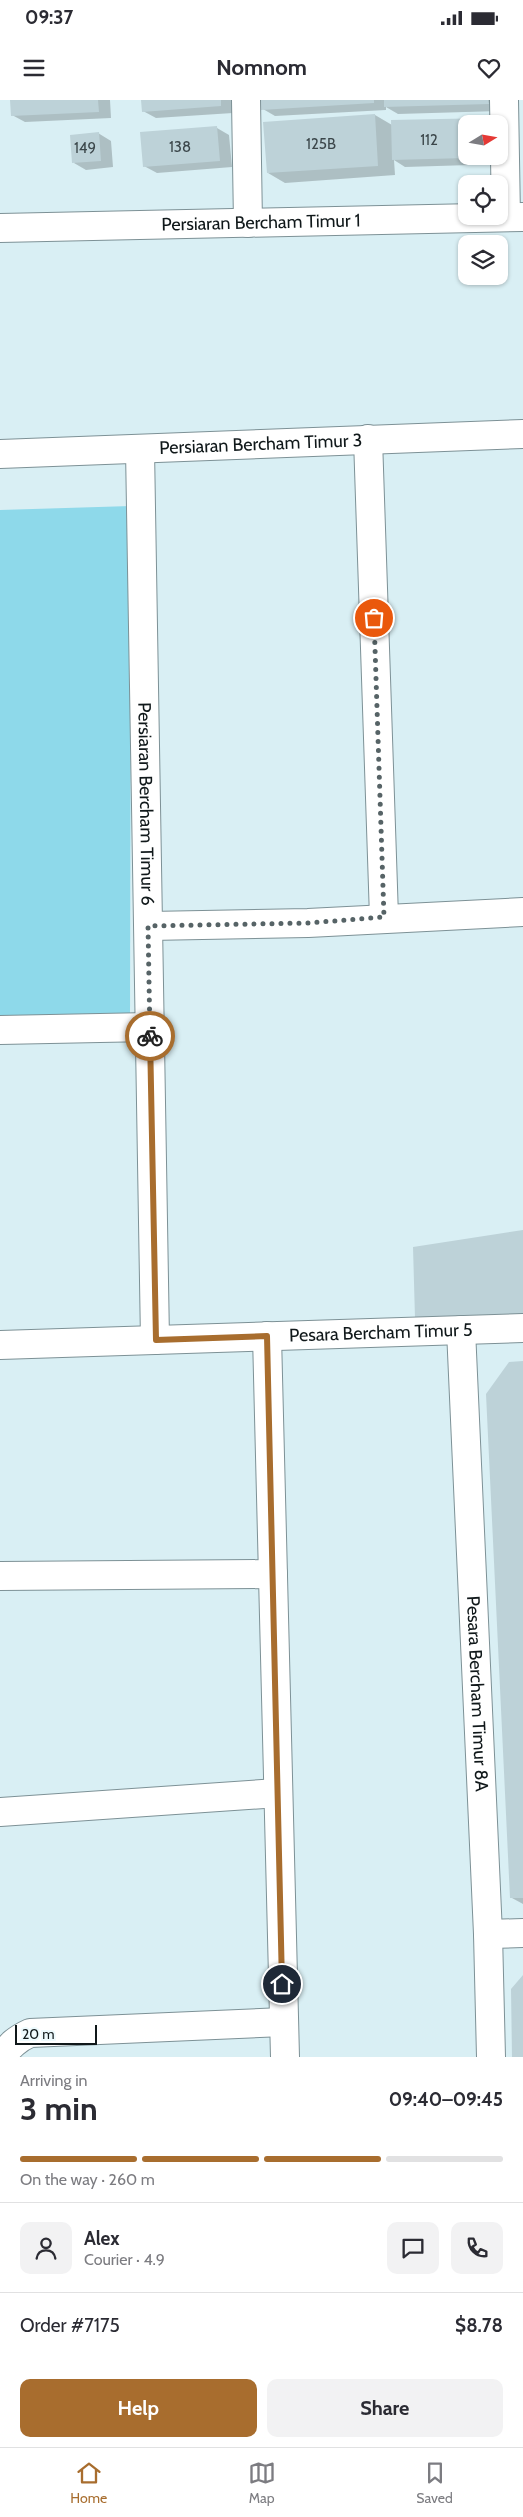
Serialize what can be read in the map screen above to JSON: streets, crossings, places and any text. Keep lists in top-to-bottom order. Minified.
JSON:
{"streets":{"street":["Persiaran Bercham Timur 1","Persiaran Bercham Timur 3","Persiaran Bercham Timur 6","Pesara Bercham Timur 5","Pesara Bercham Timur 8A"]},"crossings":[["Persiaran Bercham Timur 3","Persiaran Bercham Timur 6"],["Persiaran Bercham Timur 6","Pesara Bercham Timur 5"],["Pesara Bercham Timur 5","Pesara Bercham Timur 8A"]],"house_numbers":["112","125B","138","149"],"scale_bar":"20 m","north":"right","page":{"status":"09:37","header":"Nomnom","scale":"20 m","heading":["3 min","Arriving in","09:40–09:45"],"panel":["Alex","Courier · 4.9","Order #7175","$8.78"],"bar":"On the way · 260 m","buttons":["Help","Share"],"tabs":["Home","Map","Saved"]}}
